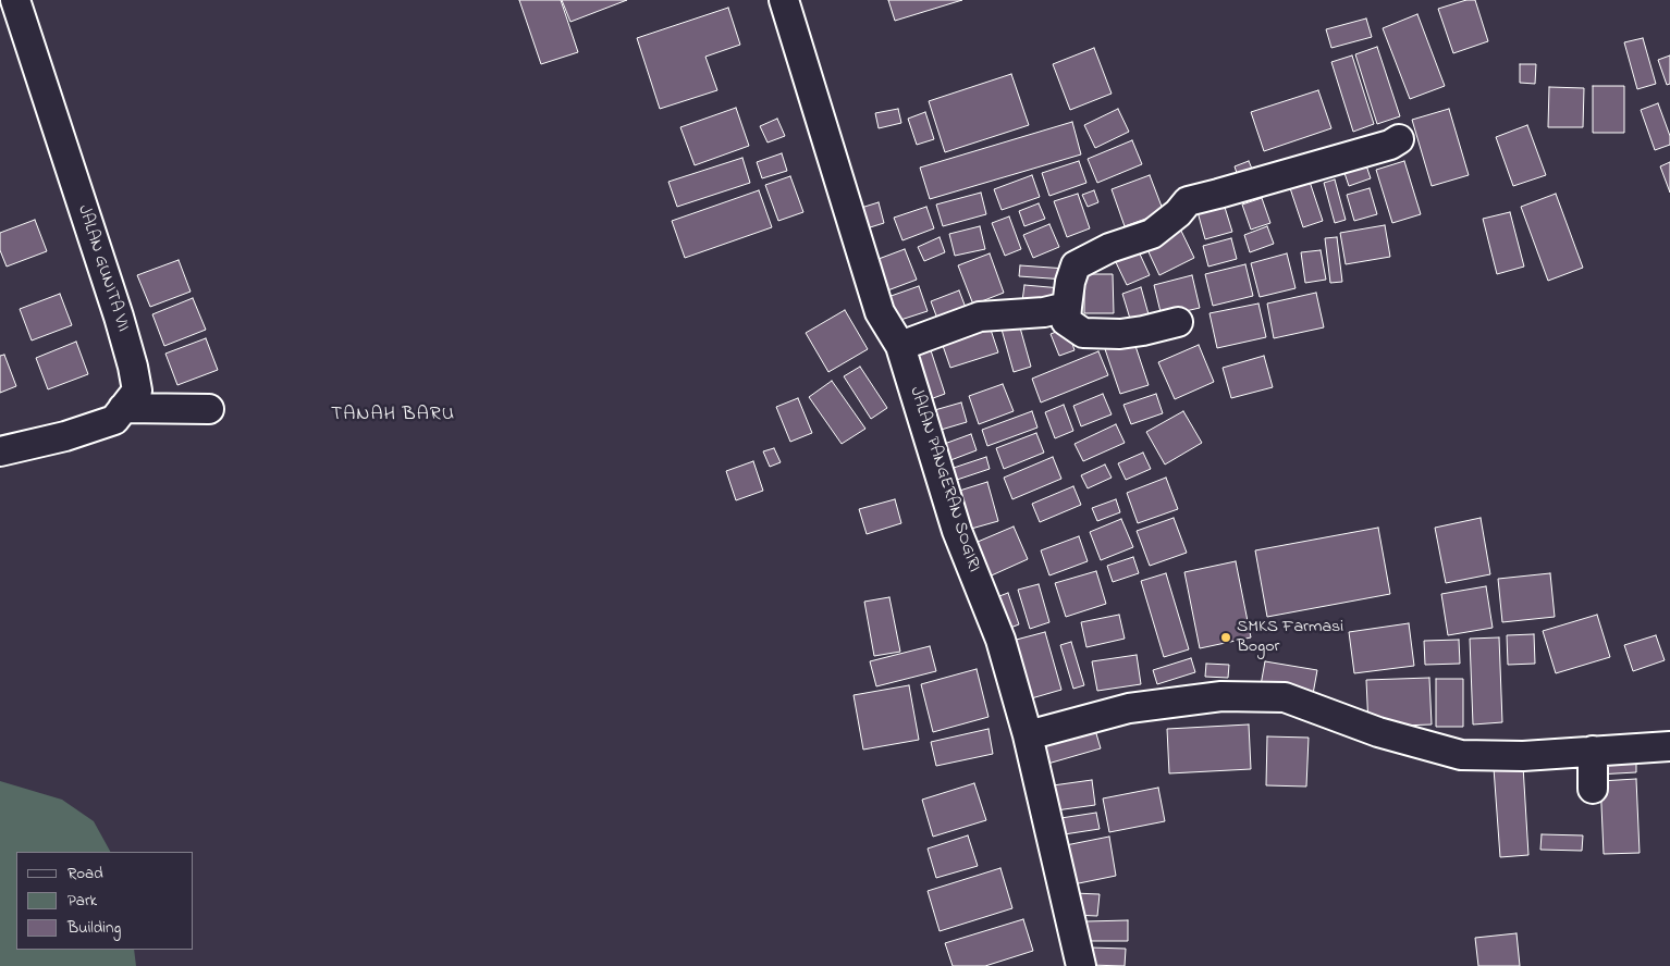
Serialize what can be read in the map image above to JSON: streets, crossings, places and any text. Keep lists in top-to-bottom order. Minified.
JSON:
{"streets":{"street":["JALAN GUNITA VII","JALAN PANGERAN SOGIRI"]},"districts":["TANAH BARU"],"places":["SMKS Farmasi Bogor"],"legend":["Road","Park","Building"]}
